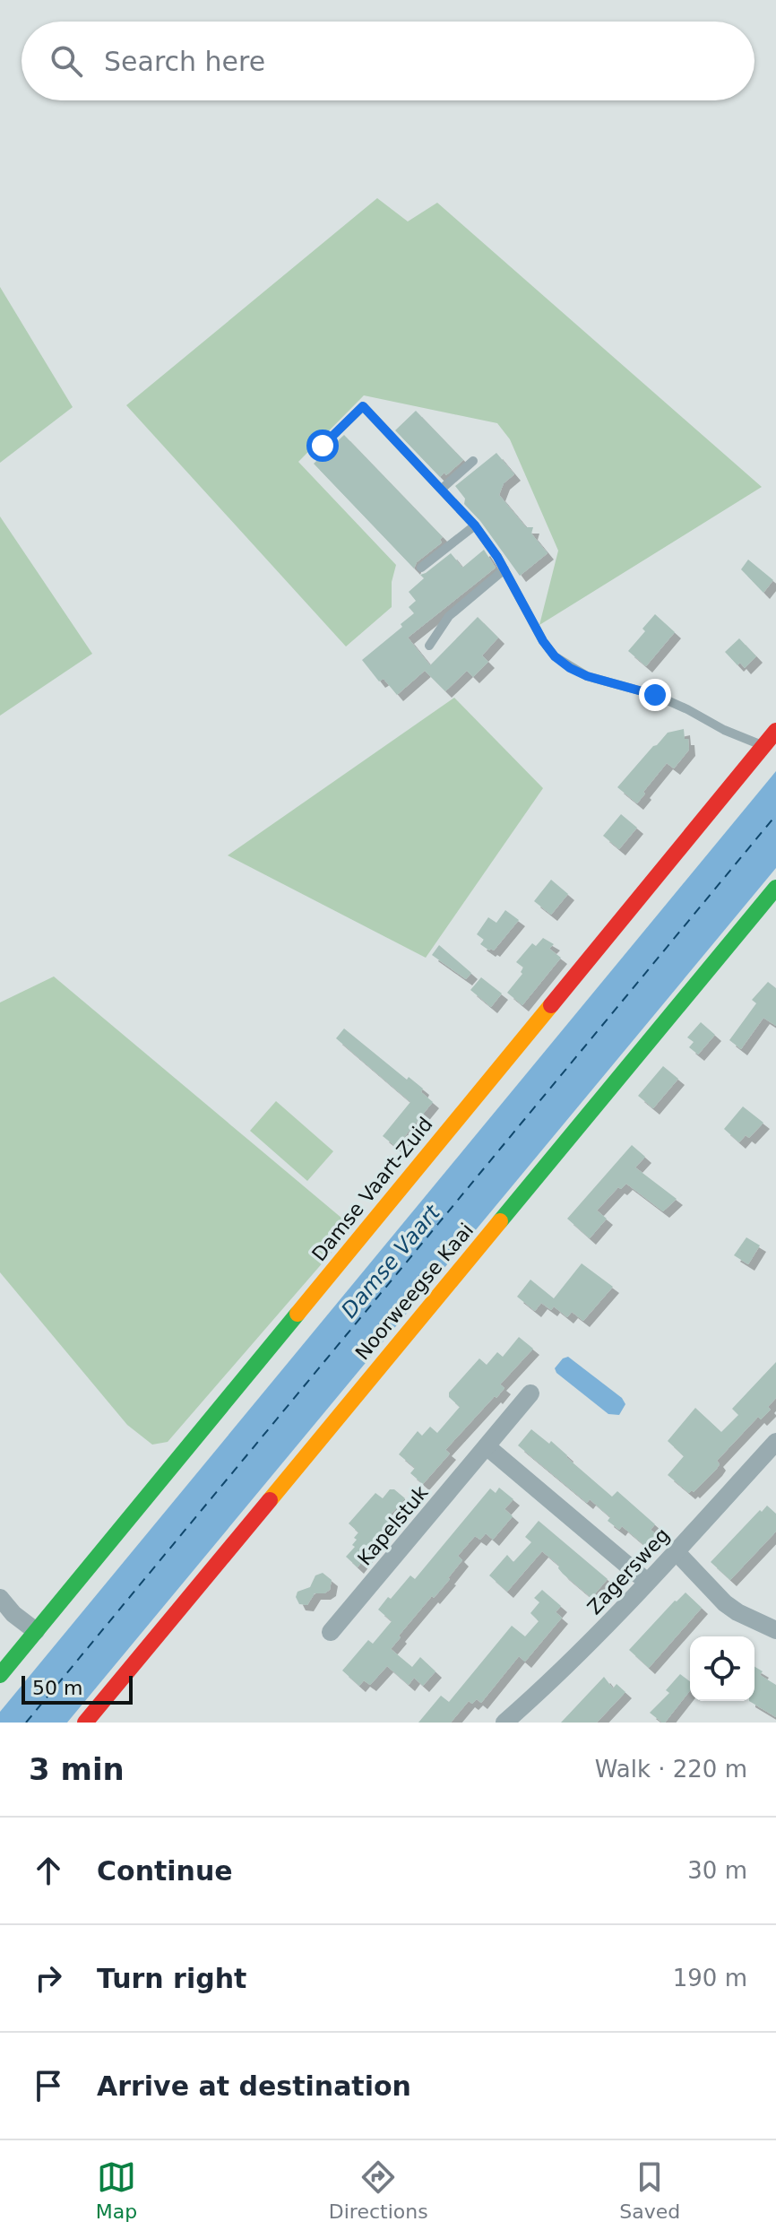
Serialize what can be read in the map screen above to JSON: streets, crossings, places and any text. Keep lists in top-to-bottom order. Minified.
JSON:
{"streets":{"street":["Damse Vaart-Zuid","Noorweegse Kaai","Kapelstuk","Zagersweg"]},"water":["Damse Vaart"],"scale_bar":"50 m","page":{"search":"Search here","scale":"50 m","heading":["3 min","Walk · 220 m"],"list":[["Continue","30 m"],["Turn right","190 m"],"Arrive at destination"],"nav":["Map","Directions","Saved"]}}
